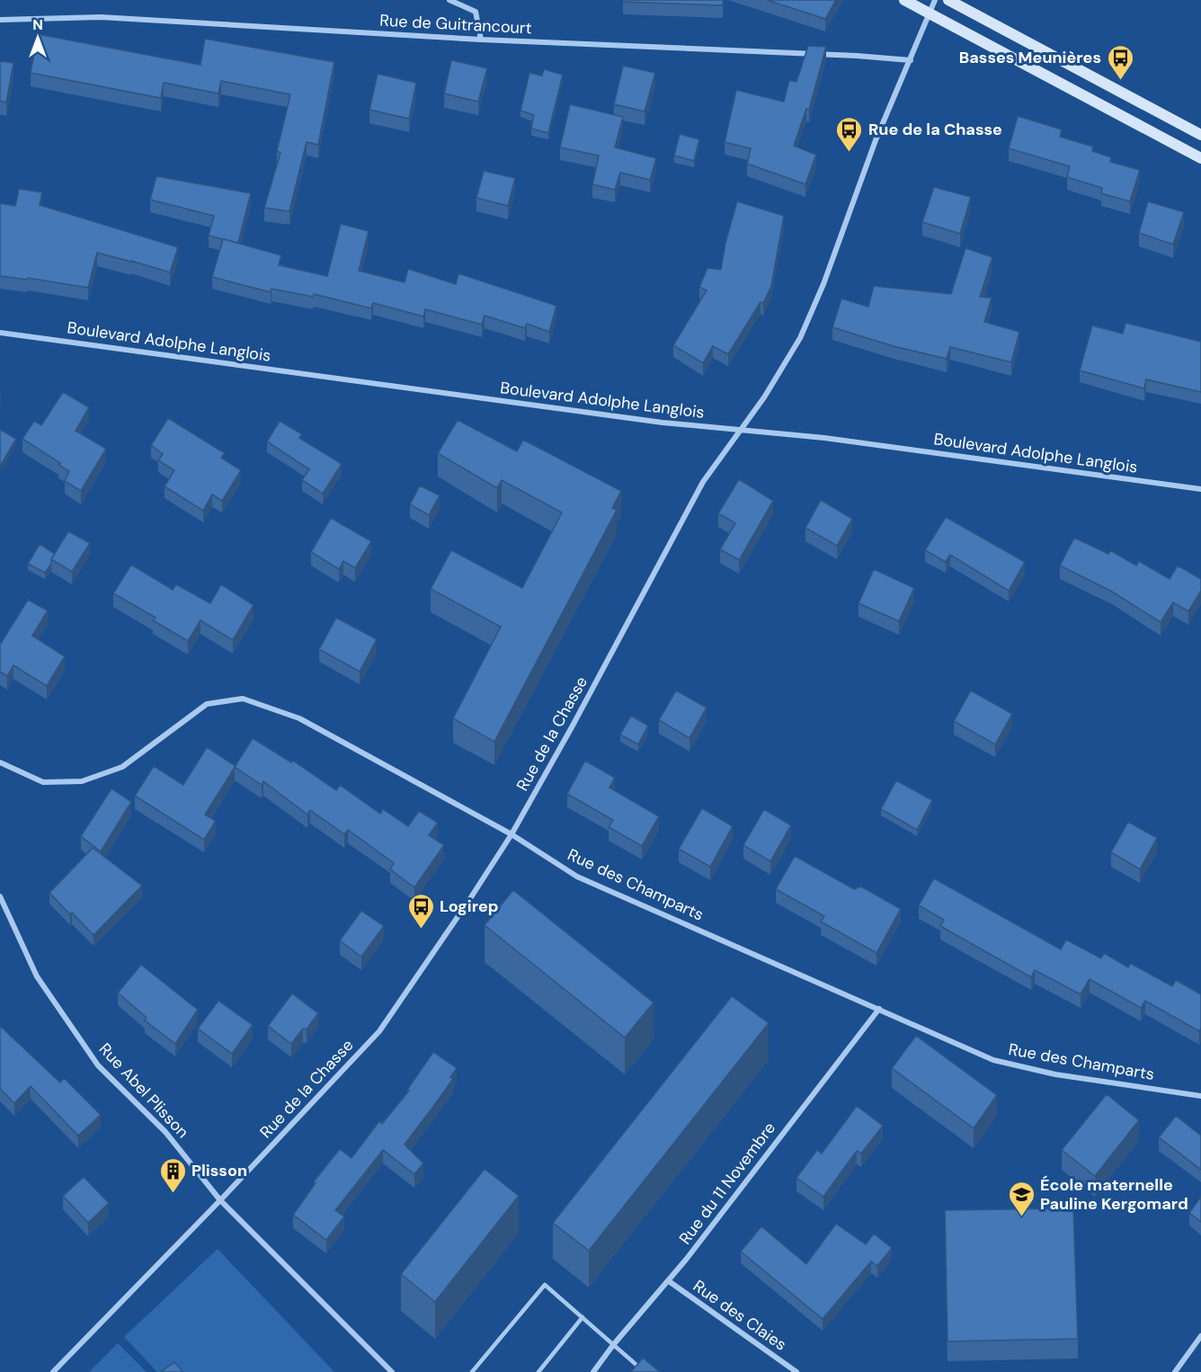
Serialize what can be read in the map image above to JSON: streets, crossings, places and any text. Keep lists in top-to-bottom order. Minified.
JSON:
{"streets":{"street":["Rue de Guitrancourt","Boulevard Adolphe Langlois","Rue de la Chasse","Rue des Champarts","Rue Abel Plisson","Rue du 11 Novembre","Rue des Claies"]},"crossings":[["Rue de Guitrancourt","Rue de la Chasse"],["Boulevard Adolphe Langlois","Rue de la Chasse"],["Rue de la Chasse","Rue des Champarts"],["Rue de la Chasse","Rue Abel Plisson"],["Rue des Champarts","Rue du 11 Novembre"],["Rue du 11 Novembre","Rue des Claies"]],"places":{"bus stop":["Basses Meunières","Rue de la Chasse","Logirep"],"building":["Plisson"],"school or university":["École maternelle Pauline Kergomard"]},"north":"top"}
